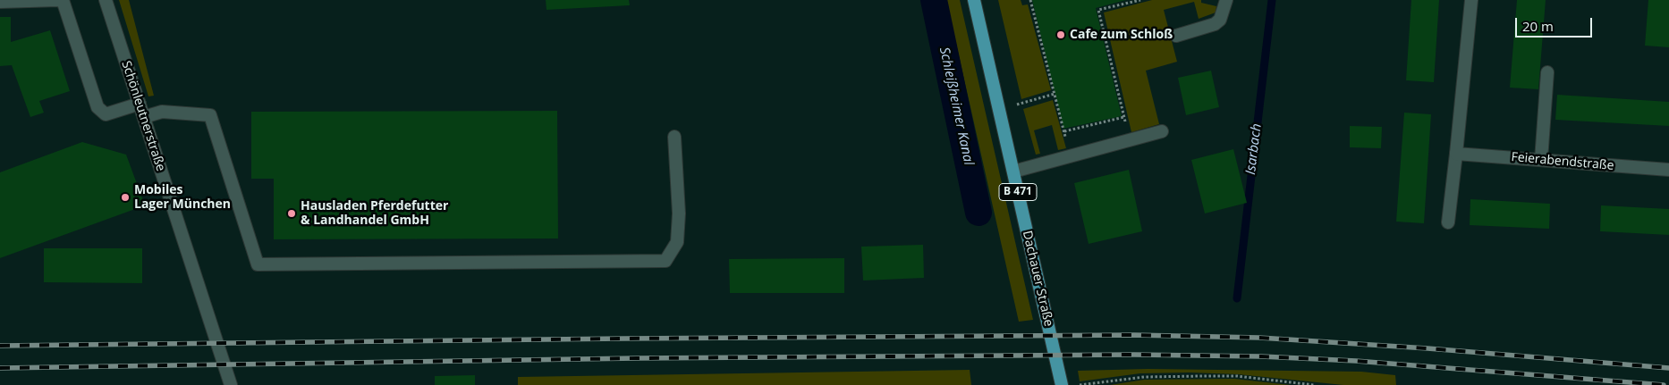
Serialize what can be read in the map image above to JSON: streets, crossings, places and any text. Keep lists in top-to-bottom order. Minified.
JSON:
{"streets":{"main road":["B 471","Dachauer Straße"],"street":["Schönleutnerstraße","Feierabendstraße"]},"water":["Schleißheimer Kanal","Isarbach"],"places":["Cafe zum Schloß","Mobiles Lager München","Hausladen Pferdefutter & Landhandel GmbH"],"scale_bar":"20 m"}
